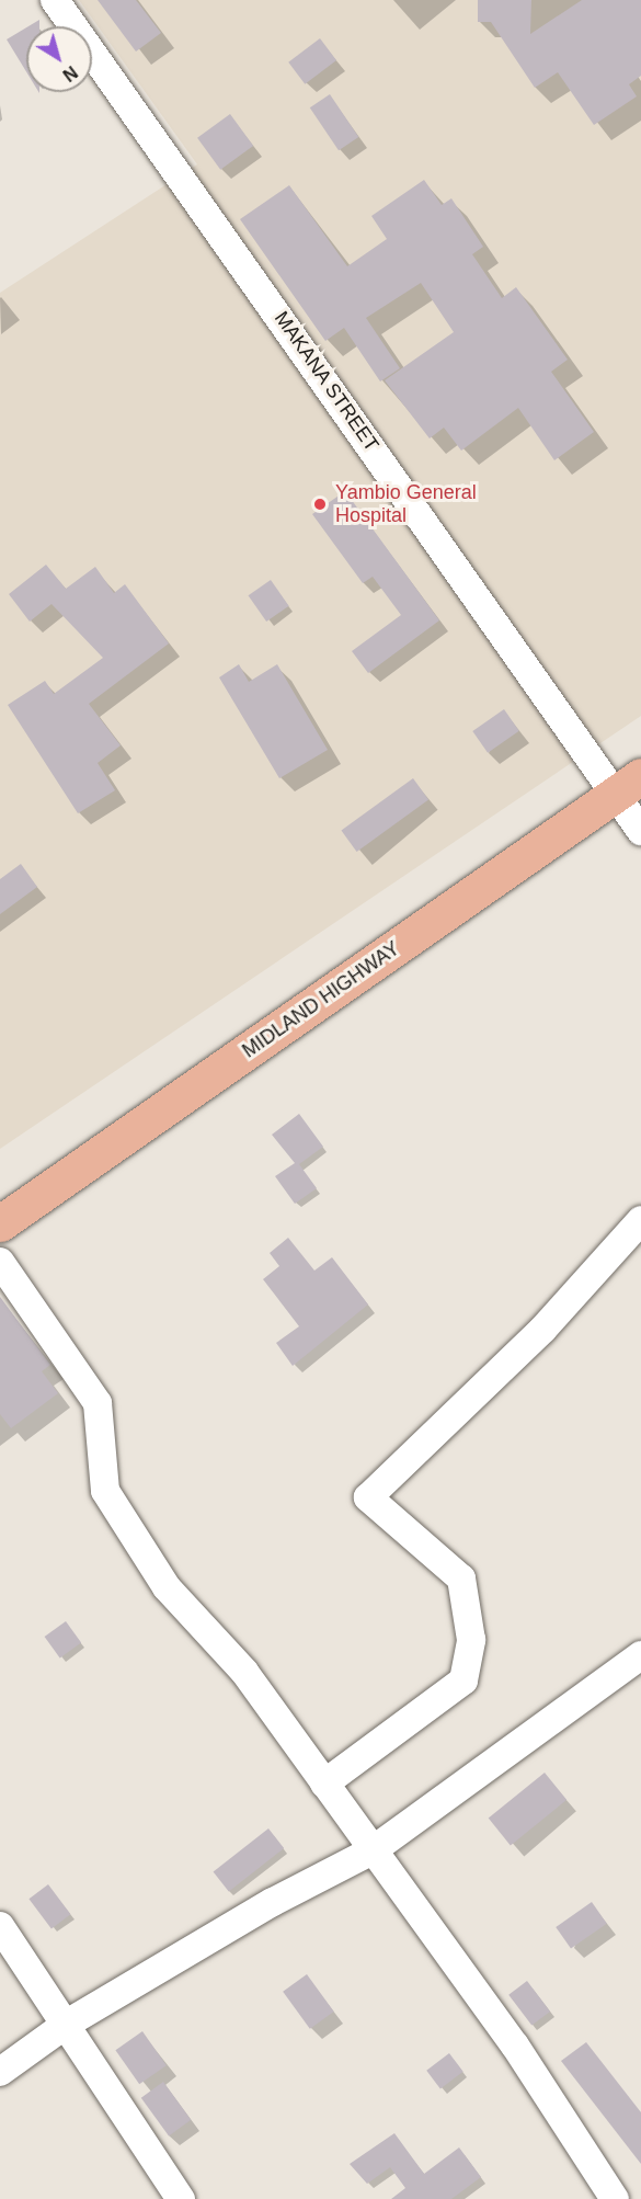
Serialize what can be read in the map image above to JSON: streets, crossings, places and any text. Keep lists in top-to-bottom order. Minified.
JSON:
{"streets":{"main road":["MIDLAND HIGHWAY"],"street":["MAKANA STREET"]},"crossings":[["MAKANA STREET","MIDLAND HIGHWAY"]],"places":["Yambio General Hospital"],"north":"bottom right"}
